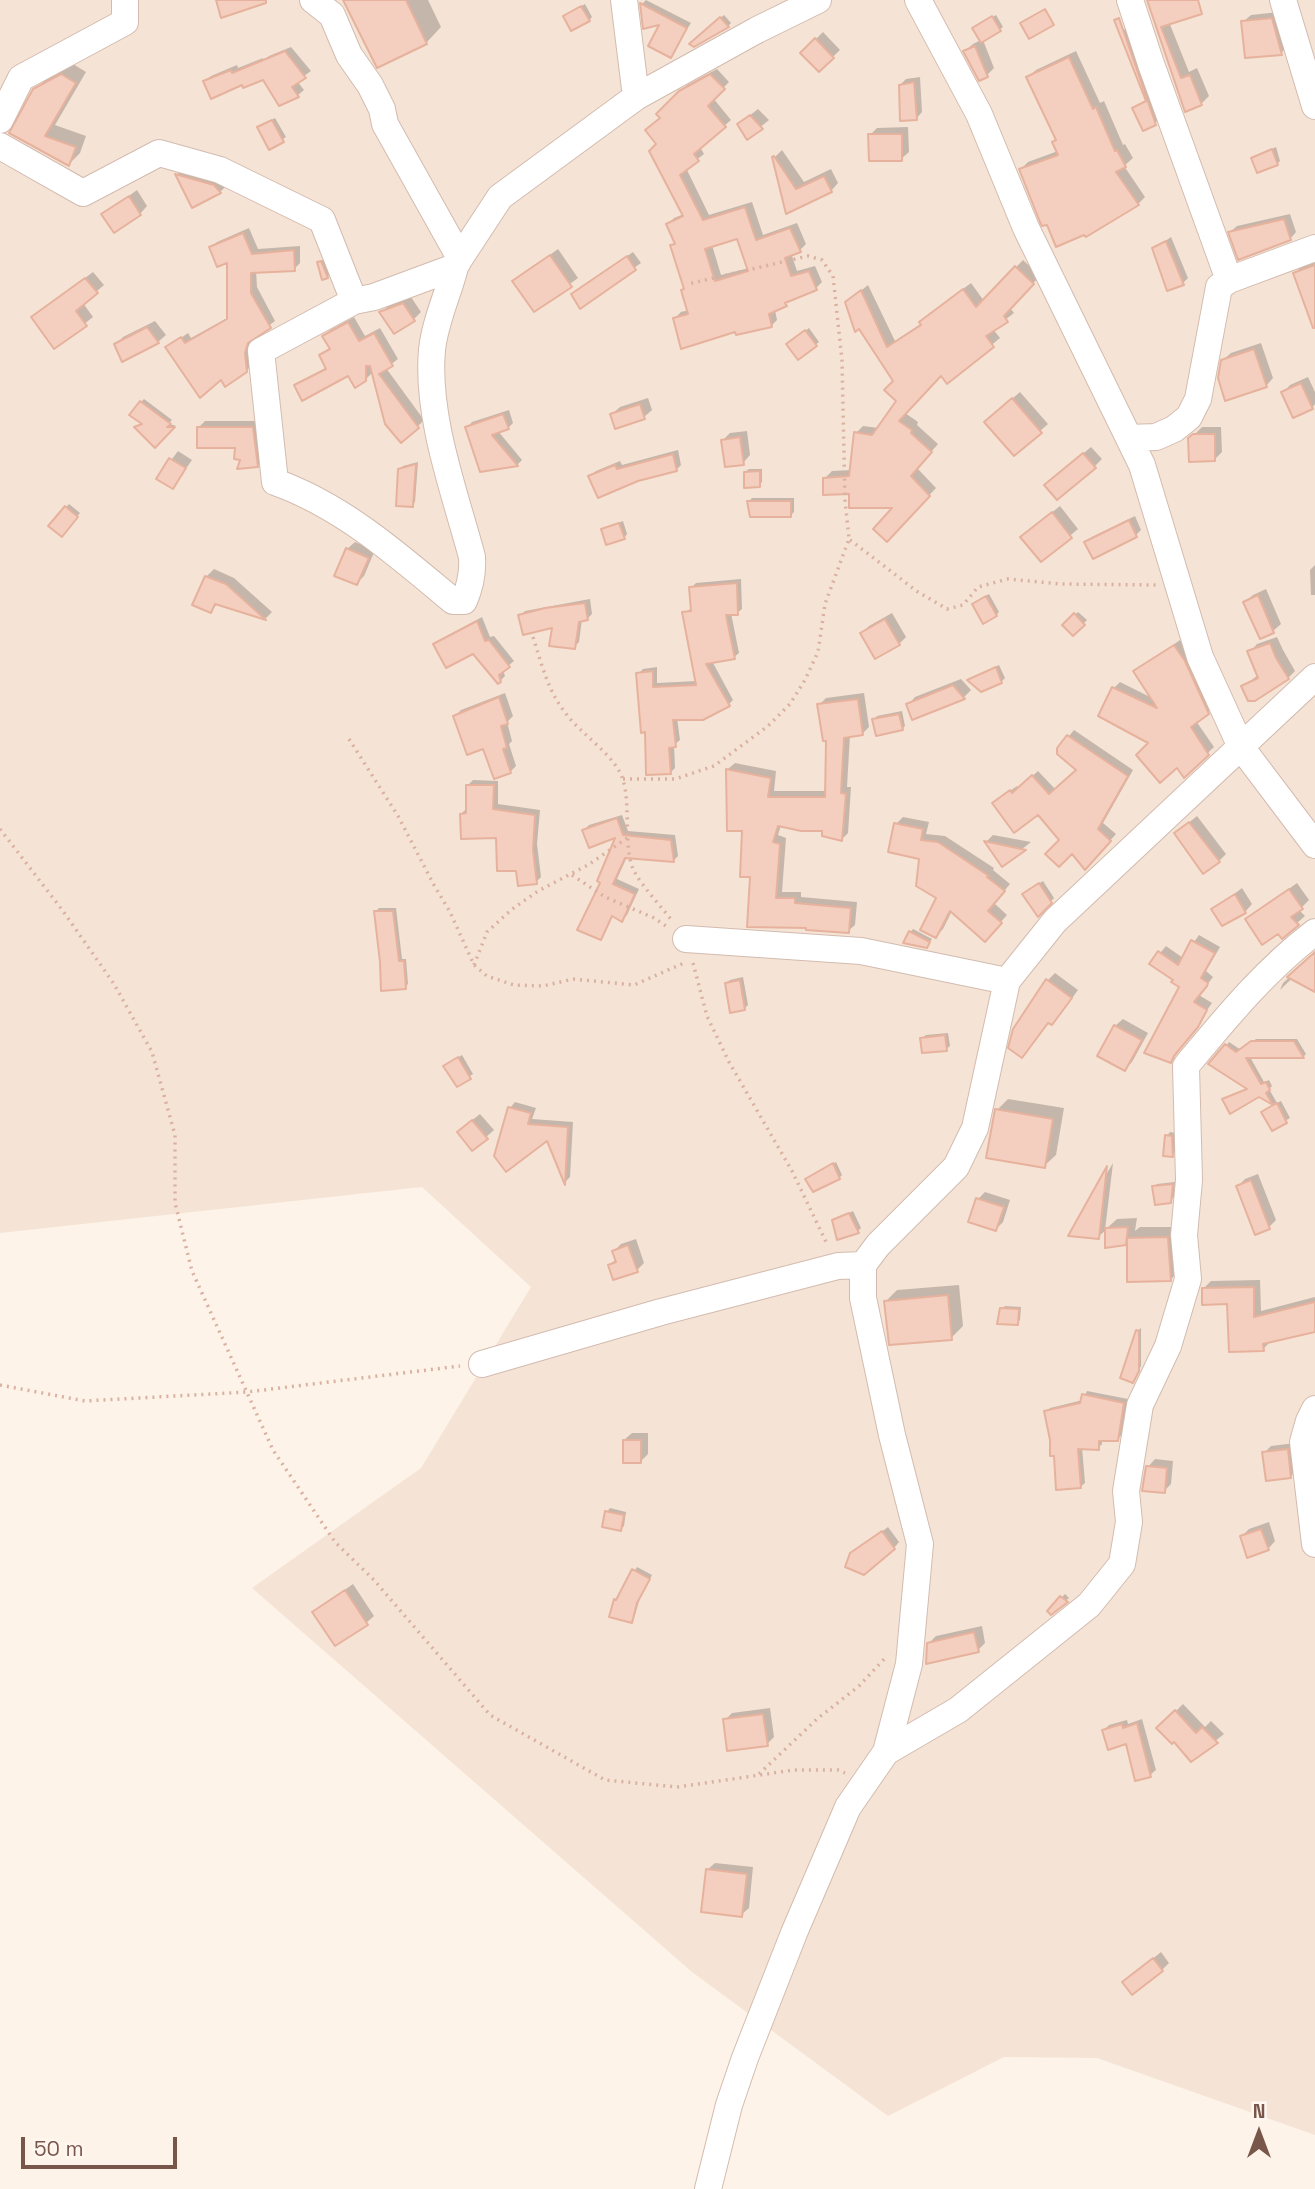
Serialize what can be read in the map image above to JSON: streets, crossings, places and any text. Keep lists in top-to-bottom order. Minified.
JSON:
{"scale_bar":"50 m","north":"top"}
